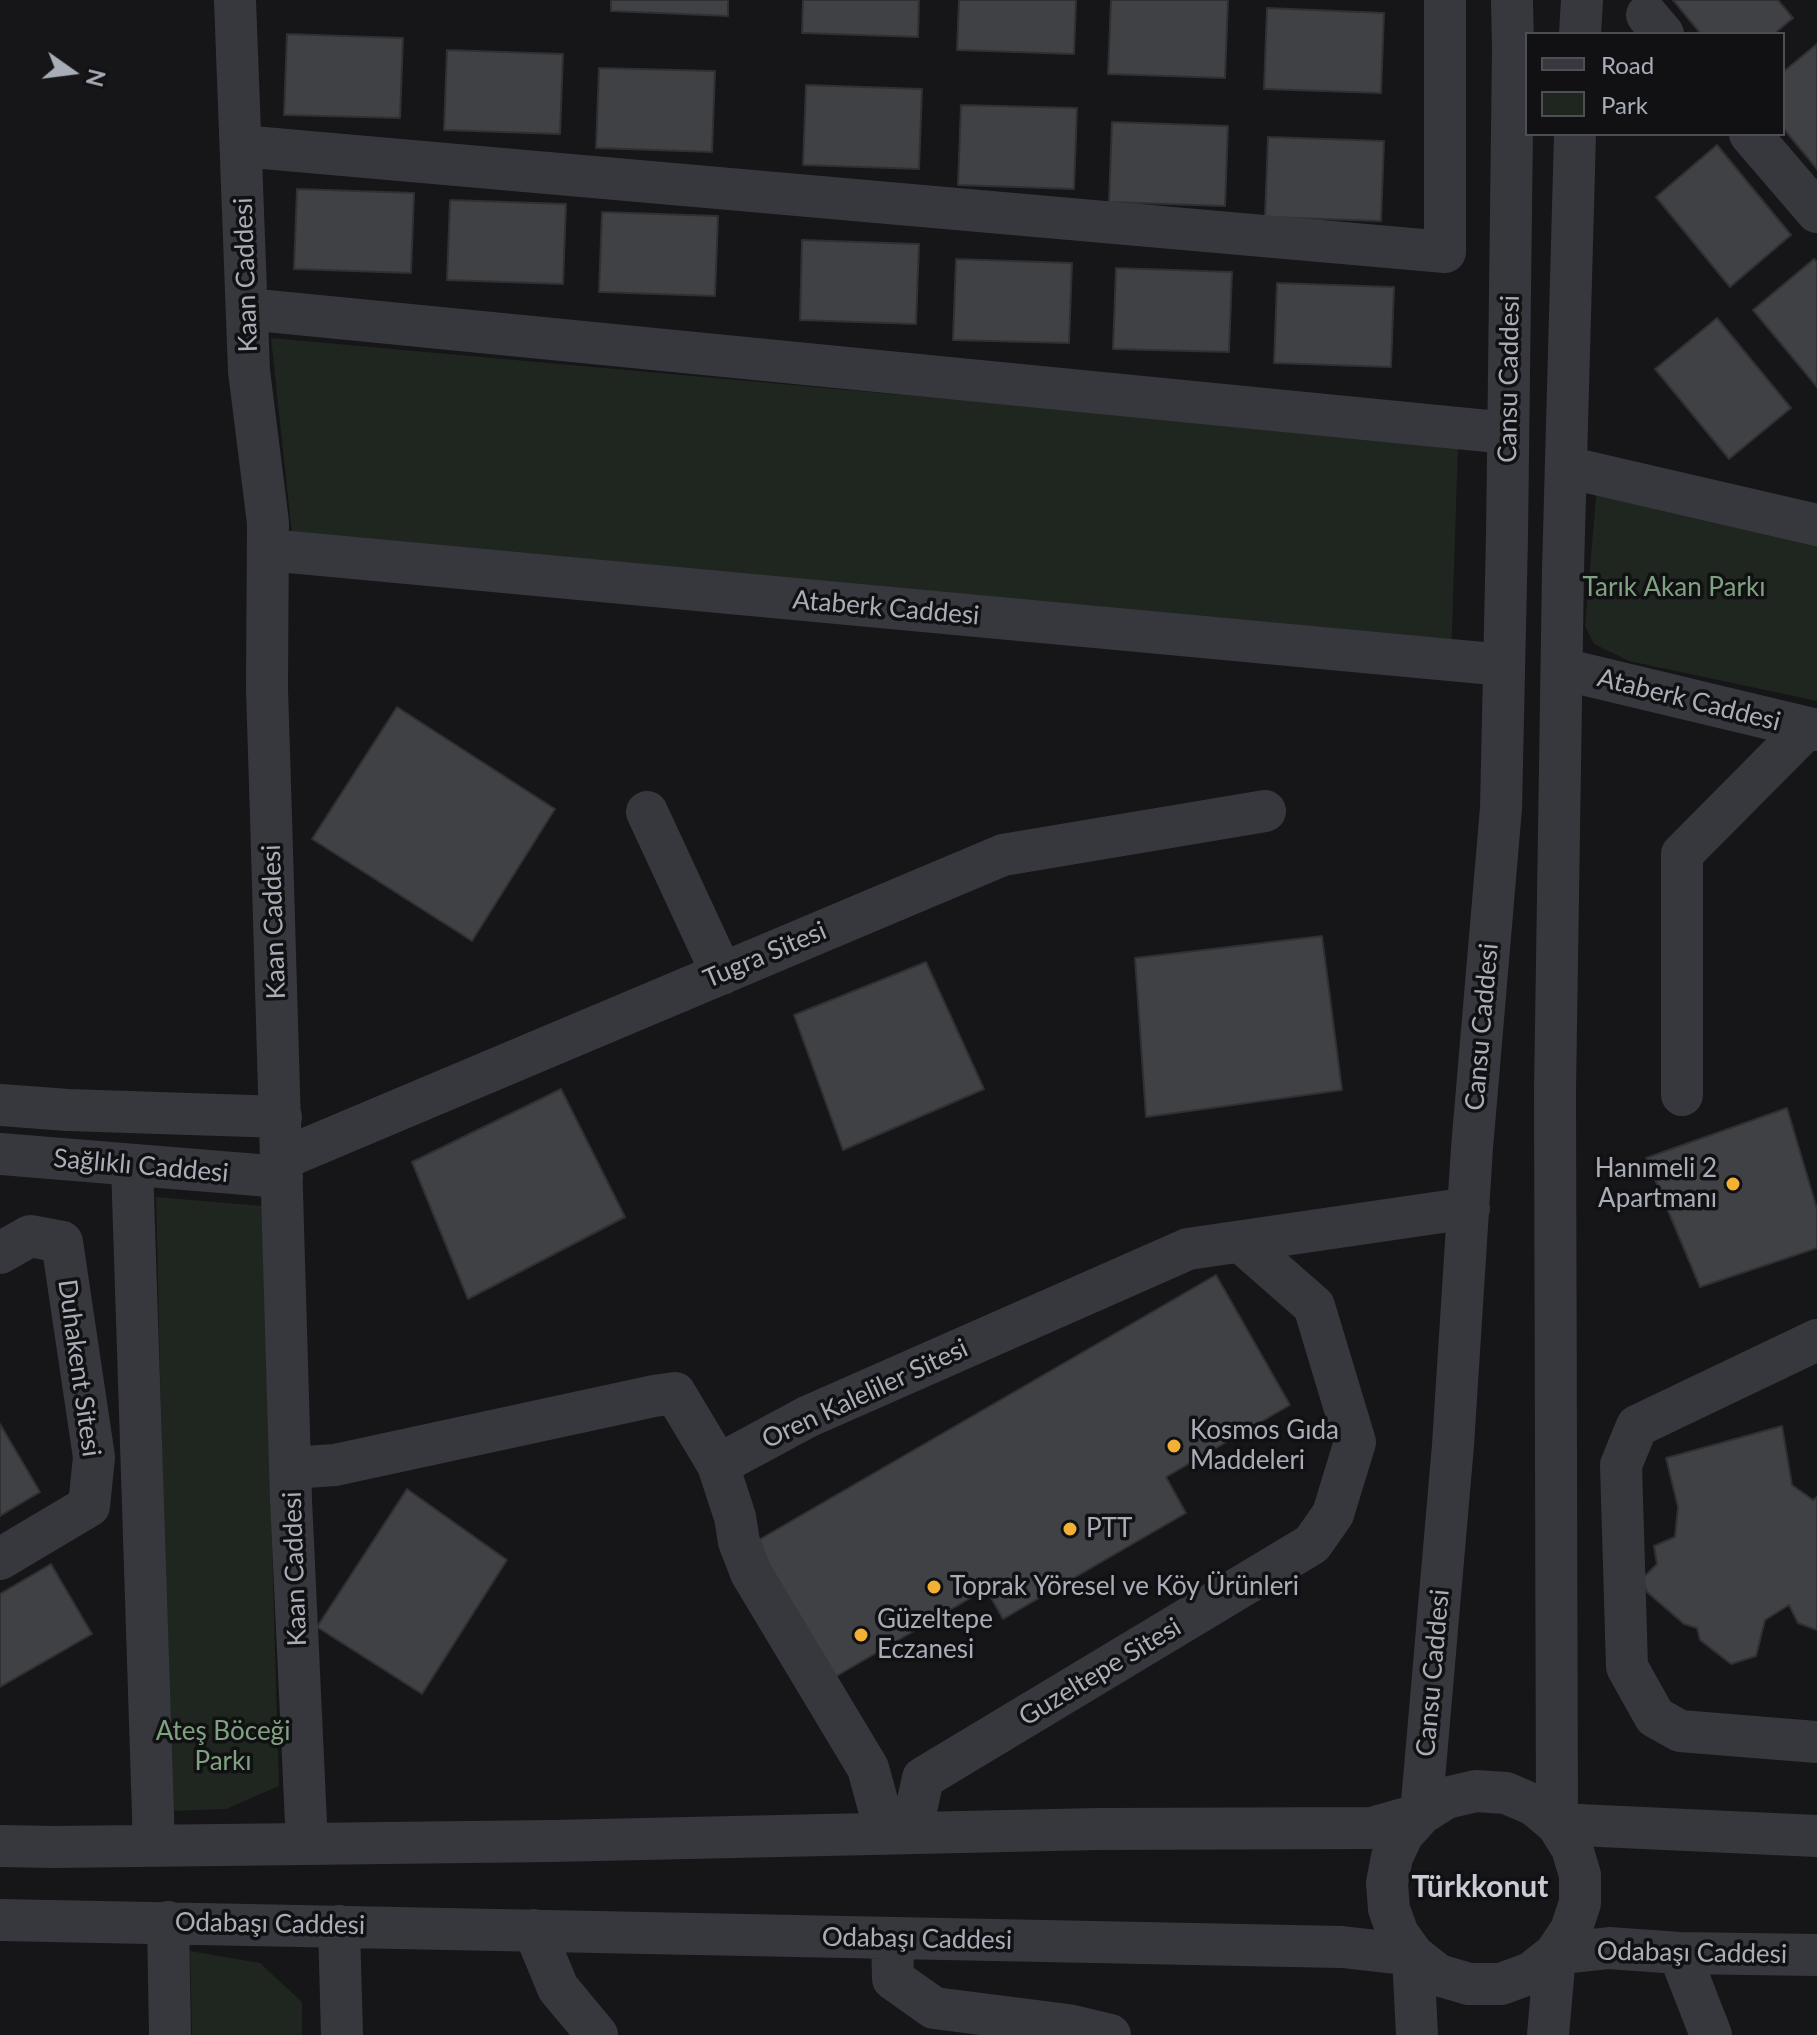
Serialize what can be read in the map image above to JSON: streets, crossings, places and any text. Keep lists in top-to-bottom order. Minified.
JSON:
{"streets":{"street":["Kaan Caddesi","Cansu Caddesi","Ataberk Caddesi","Tugra Sitesi","Sağlıklı Caddesi","Duhakent Sitesi","Oren Kaleliler Sitesi","Guzeltepe Sitesi","Odabaşı Caddesi"]},"crossings":[["Kaan Caddesi","Ataberk Caddesi"],["Kaan Caddesi","Tugra Sitesi"],["Kaan Caddesi","Sağlıklı Caddesi"],["Cansu Caddesi","Ataberk Caddesi"],["Cansu Caddesi","Oren Kaleliler Sitesi"],["Cansu Caddesi","Odabaşı Caddesi"],["Tugra Sitesi","Sağlıklı Caddesi"],["Oren Kaleliler Sitesi","Guzeltepe Sitesi"]],"districts":["Türkkonut"],"parks":["Tarık Akan Parkı","Ateş Böceği Parkı"],"places":["Hanımeli 2 Apartmanı","Kosmos Gıda Maddeleri","PTT","Toprak Yöresel ve Köy Ürünleri","Güzeltepe Eczanesi"],"legend":["Road","Park"],"north":"right"}
